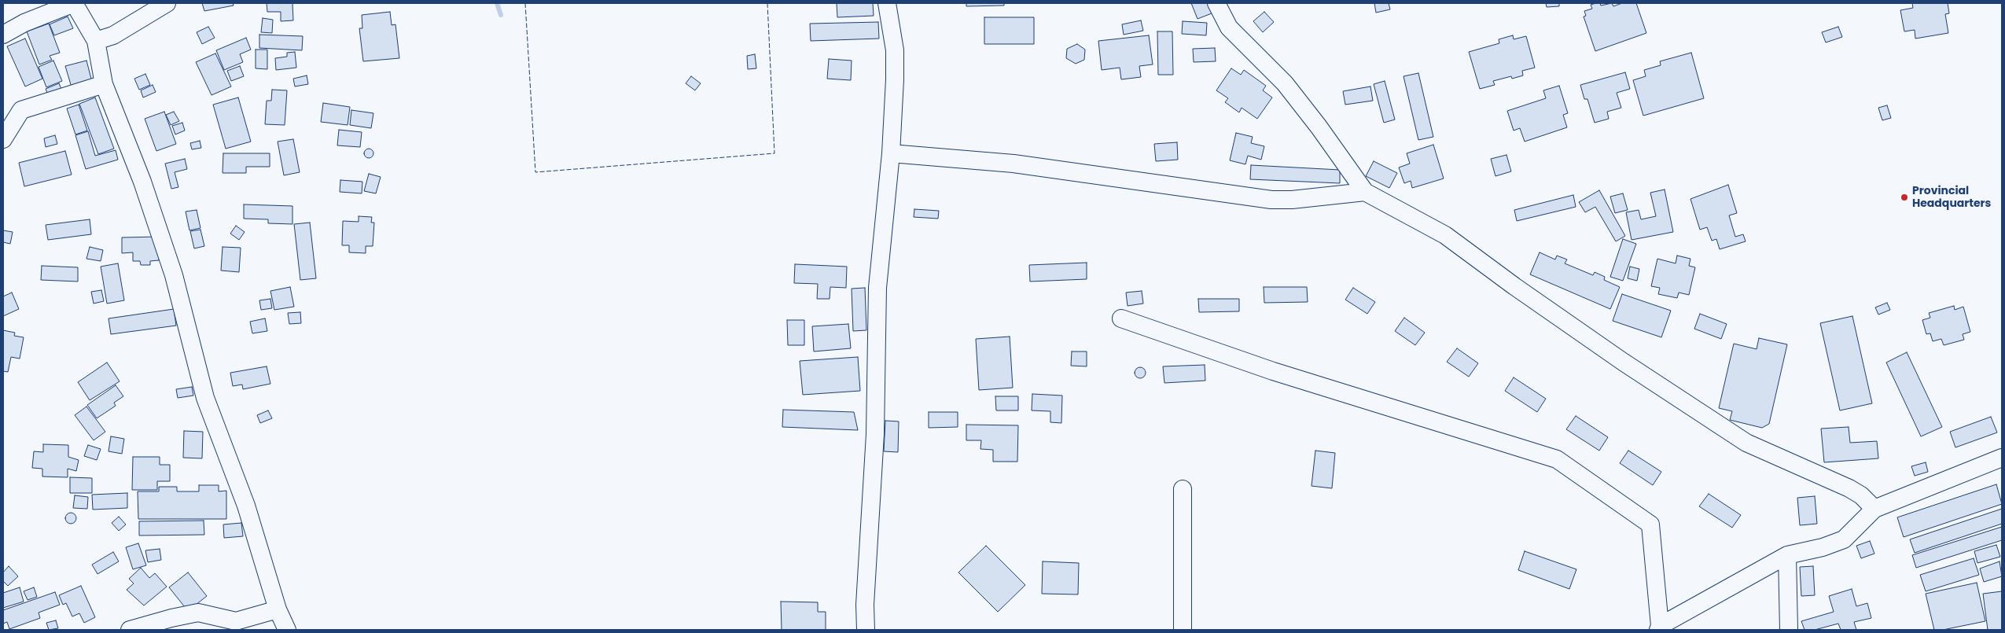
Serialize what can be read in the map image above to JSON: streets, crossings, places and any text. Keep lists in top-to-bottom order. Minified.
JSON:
{"places":["Provincial Headquarters"]}
